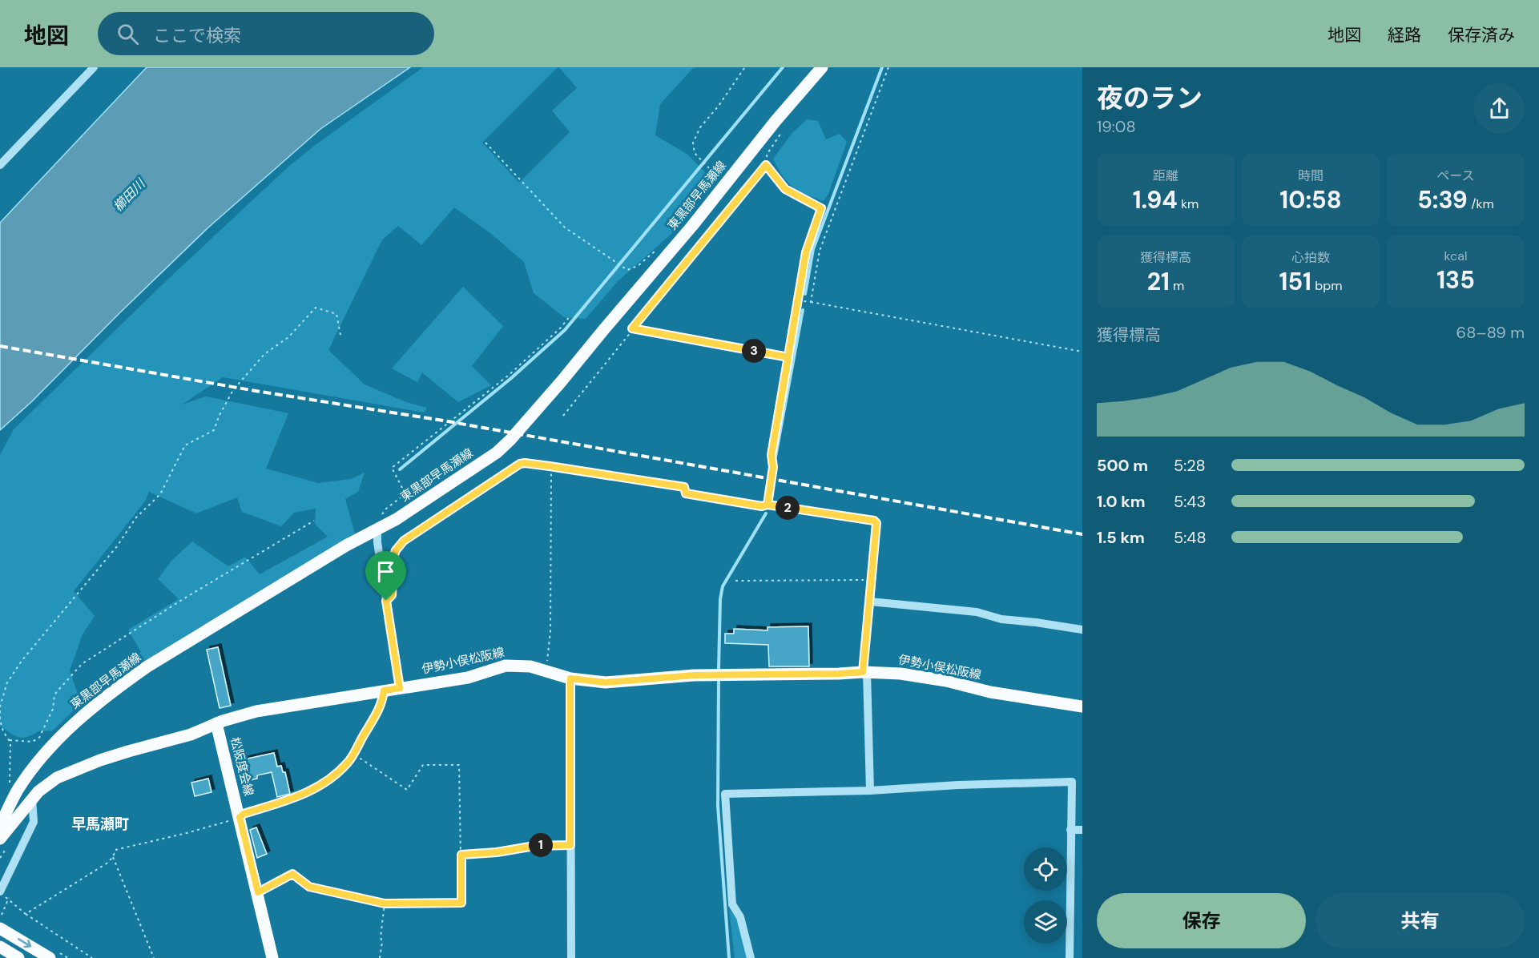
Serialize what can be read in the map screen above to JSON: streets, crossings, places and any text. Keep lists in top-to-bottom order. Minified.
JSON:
{"streets":{"main road":["東黒部早馬瀬線","伊勢小俣松阪線","松阪度会線"]},"crossings":[["伊勢小俣松阪線","松阪度会線"]],"districts":["早馬瀬町"],"water":["櫛田川"],"page":{"header":"地図","search":"ここで検索","nav":["地図","経路","保存済み"],"heading":["夜のラン","19:08"],"stats":[["距離","1.94 km"],["時間","10:58"],["ペース","5:39 /km"],["獲得標高","21 m"],["心拍数","151 bpm"],["kcal","135"]],"chart":["獲得標高","68–89 m"],"pins":["3","2","1"],"list":[{"name":"500 m","note":"5:28"},{"name":"1.0 km","note":"5:43"},{"name":"1.5 km","note":"5:48"}],"buttons":["保存","共有"]}}
